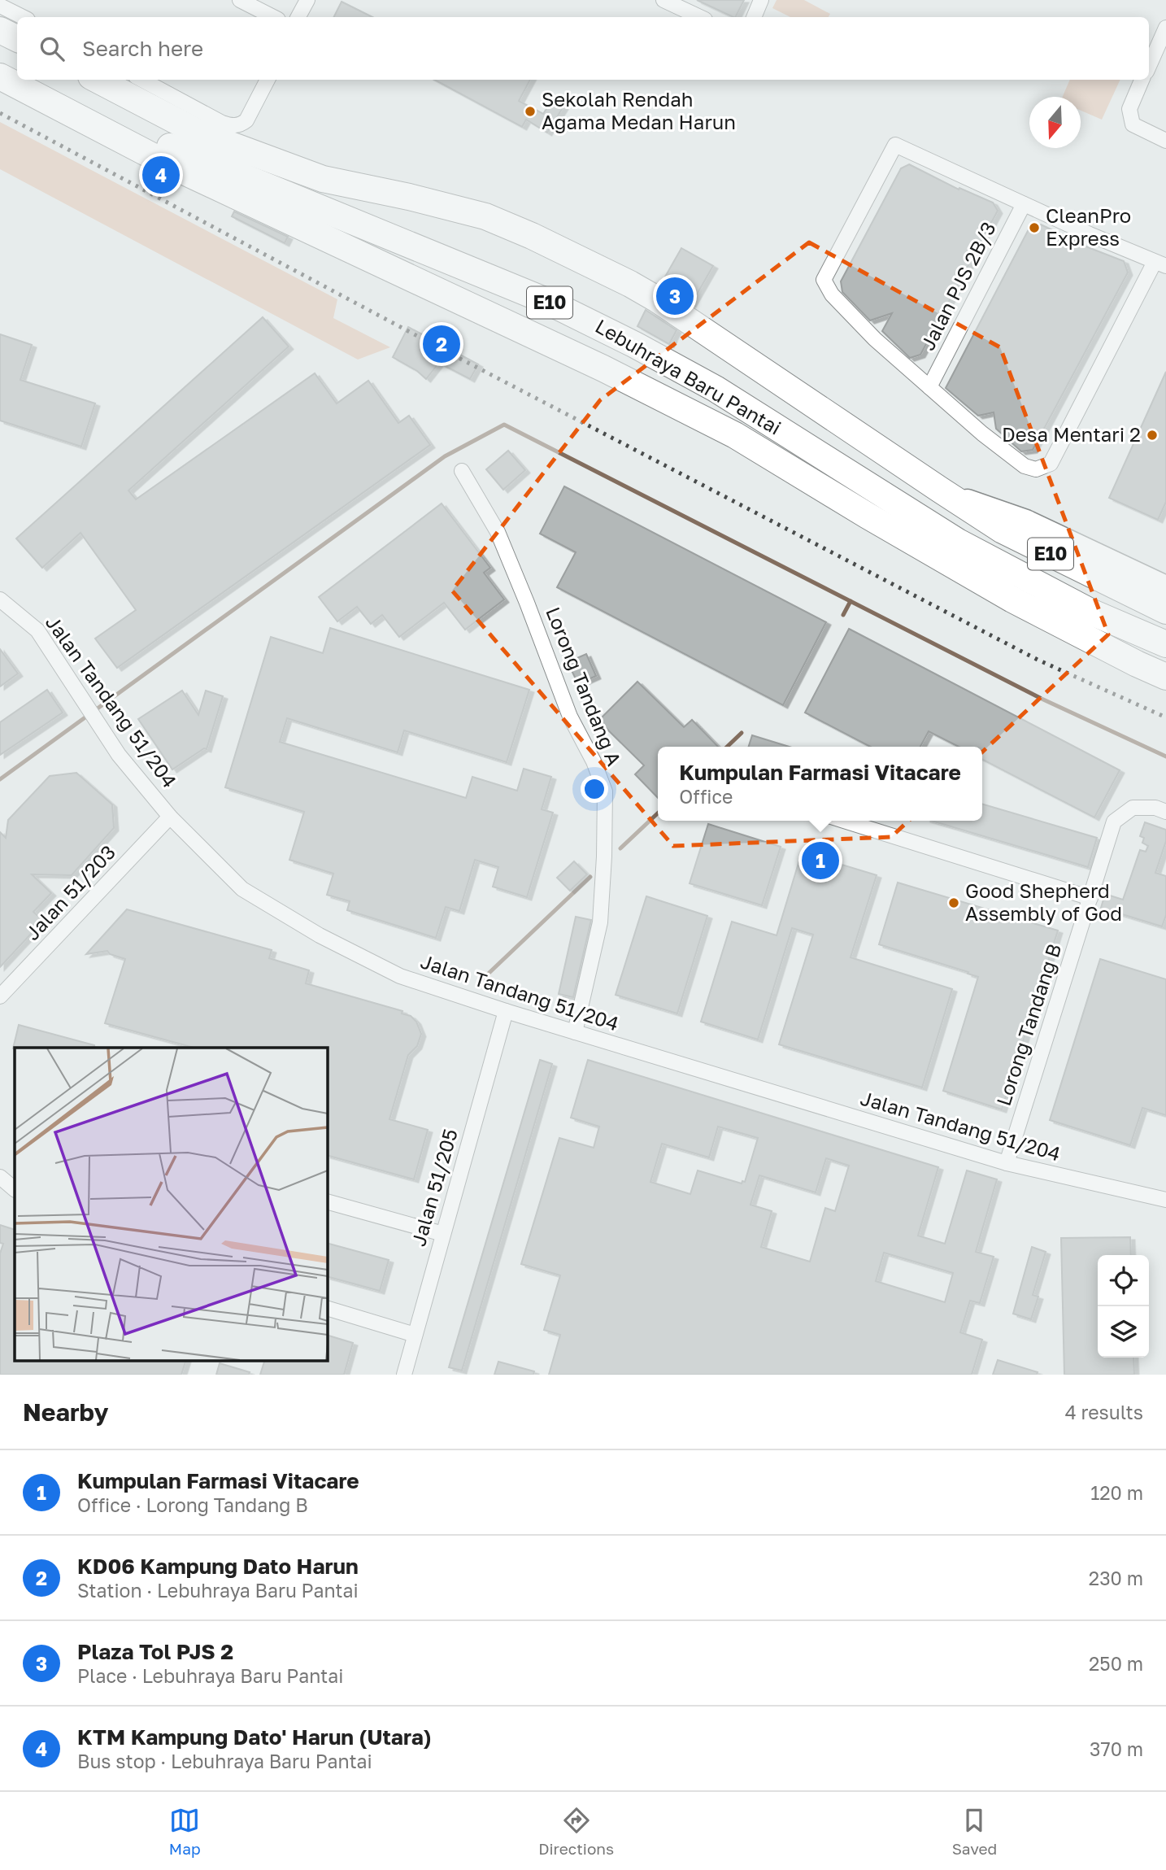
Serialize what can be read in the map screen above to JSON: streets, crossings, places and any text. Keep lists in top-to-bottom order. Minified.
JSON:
{"streets":{"highway":["E10","Lebuhraya Baru Pantai"],"street":["Jalan PJS 2B/3","Lorong Tandang A","Jalan Tandang 51/204","Jalan 51/203","Lorong Tandang B","Jalan 51/205"]},"crossings":[["Lorong Tandang A","Jalan Tandang 51/204"],["Jalan Tandang 51/204","Jalan 51/203"],["Jalan Tandang 51/204","Lorong Tandang B"],["Jalan Tandang 51/204","Jalan 51/205"]],"places":["Sekolah Rendah Agama Medan Harun","CleanPro Express","Desa Mentari 2","Good Shepherd Assembly of God"],"north":"bottom","page":{"search":"Search here","pins":["4","3","2","1"],"popup":["Kumpulan Farmasi Vitacare","Office"],"heading":["Nearby","4 results"],"list":[{"mark":"1","name":"Kumpulan Farmasi Vitacare","note":"Office · Lorong Tandang B","value":"120 m"},{"mark":"2","name":"KD06 Kampung Dato Harun","note":"Station · Lebuhraya Baru Pantai","value":"230 m"},{"mark":"3","name":"Plaza Tol PJS 2","note":"Place · Lebuhraya Baru Pantai","value":"250 m"},{"mark":"4","name":"KTM Kampung Dato' Harun (Utara)","note":"Bus stop · Lebuhraya Baru Pantai","value":"370 m"}],"nav":["Map","Directions","Saved"]}}
